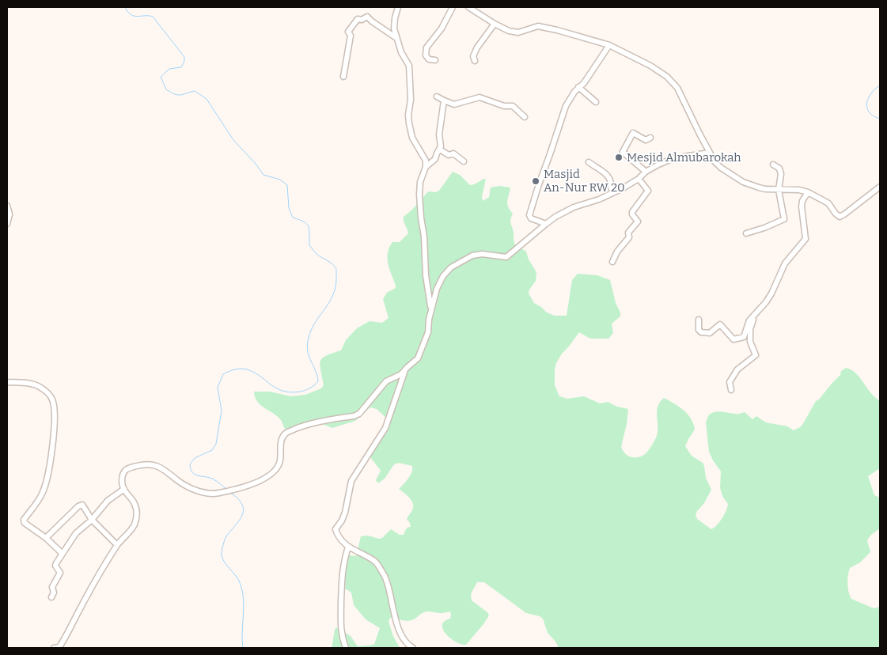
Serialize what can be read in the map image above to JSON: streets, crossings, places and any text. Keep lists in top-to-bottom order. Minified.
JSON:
{"places":["Mesjid Almubarokah","Masjid An-Nur RW 20"]}
